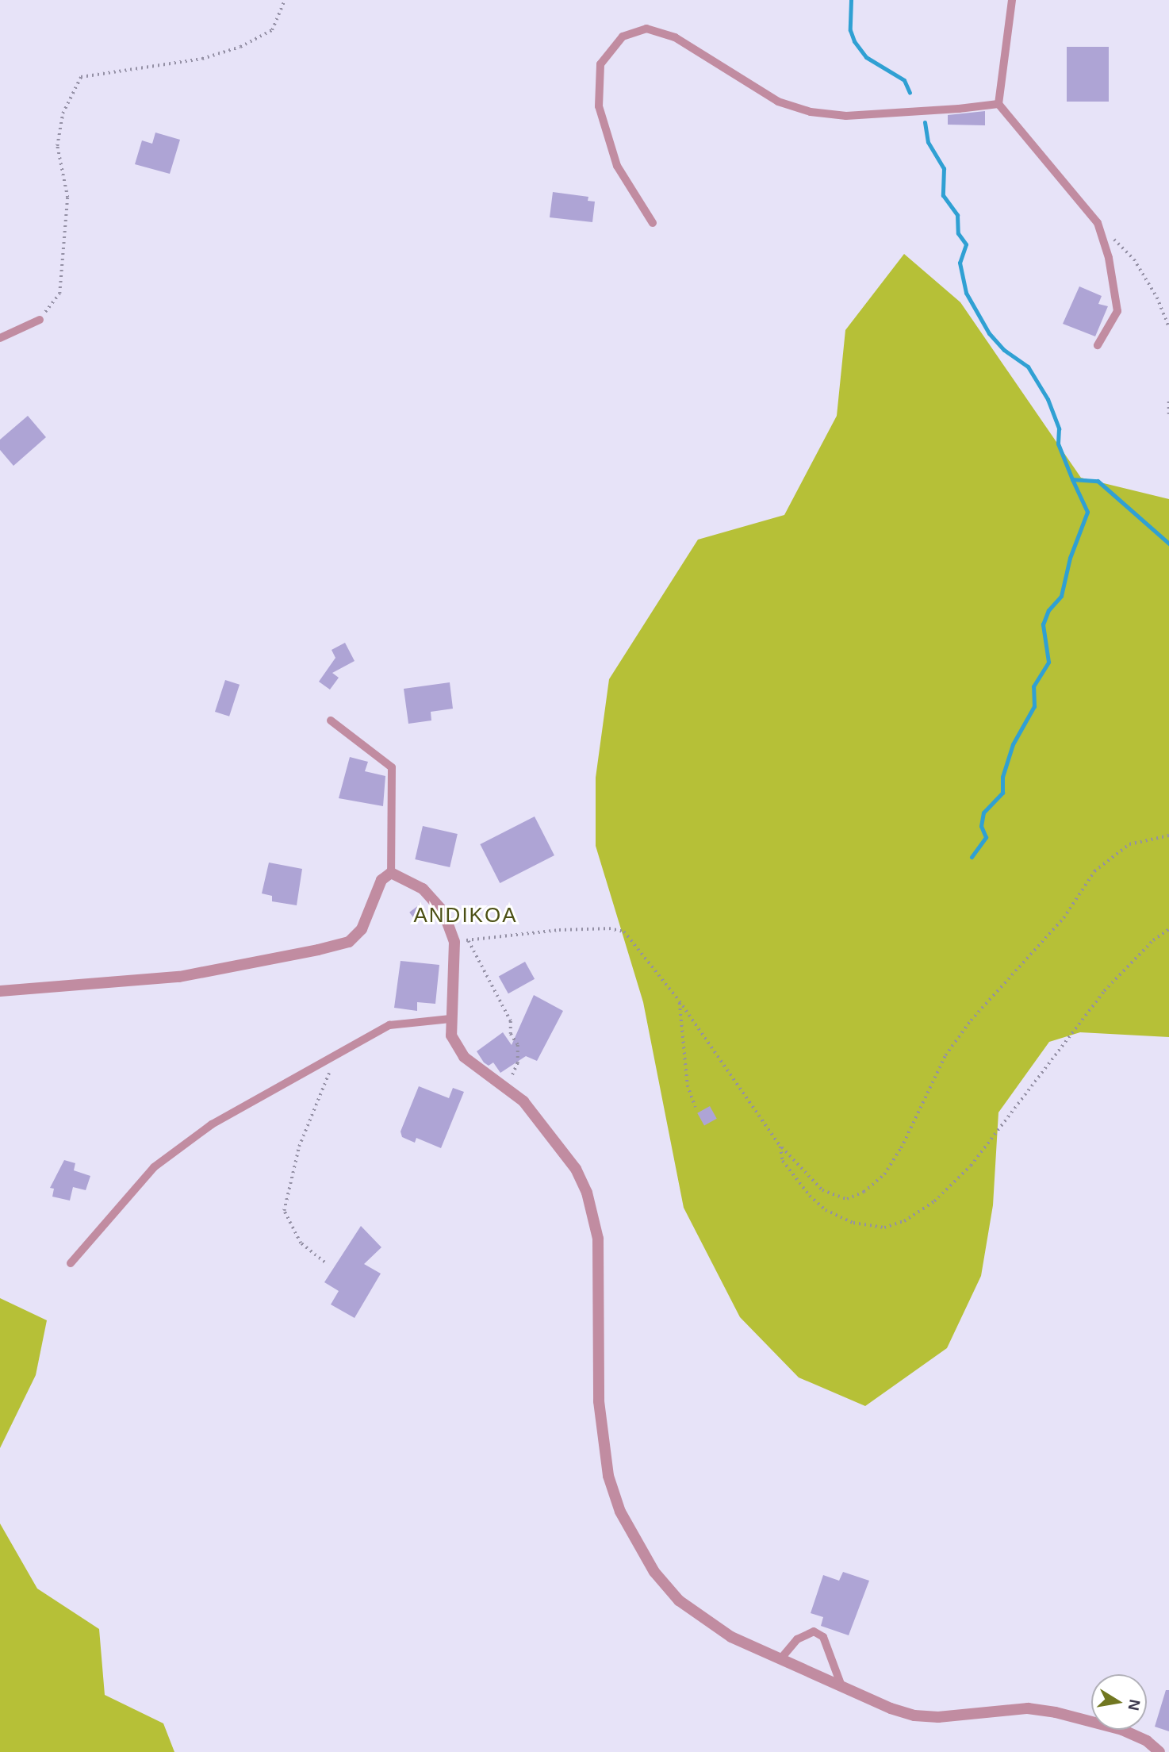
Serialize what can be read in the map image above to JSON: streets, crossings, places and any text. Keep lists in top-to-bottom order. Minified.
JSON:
{"districts":["ANDIKOA"],"north":"right"}
